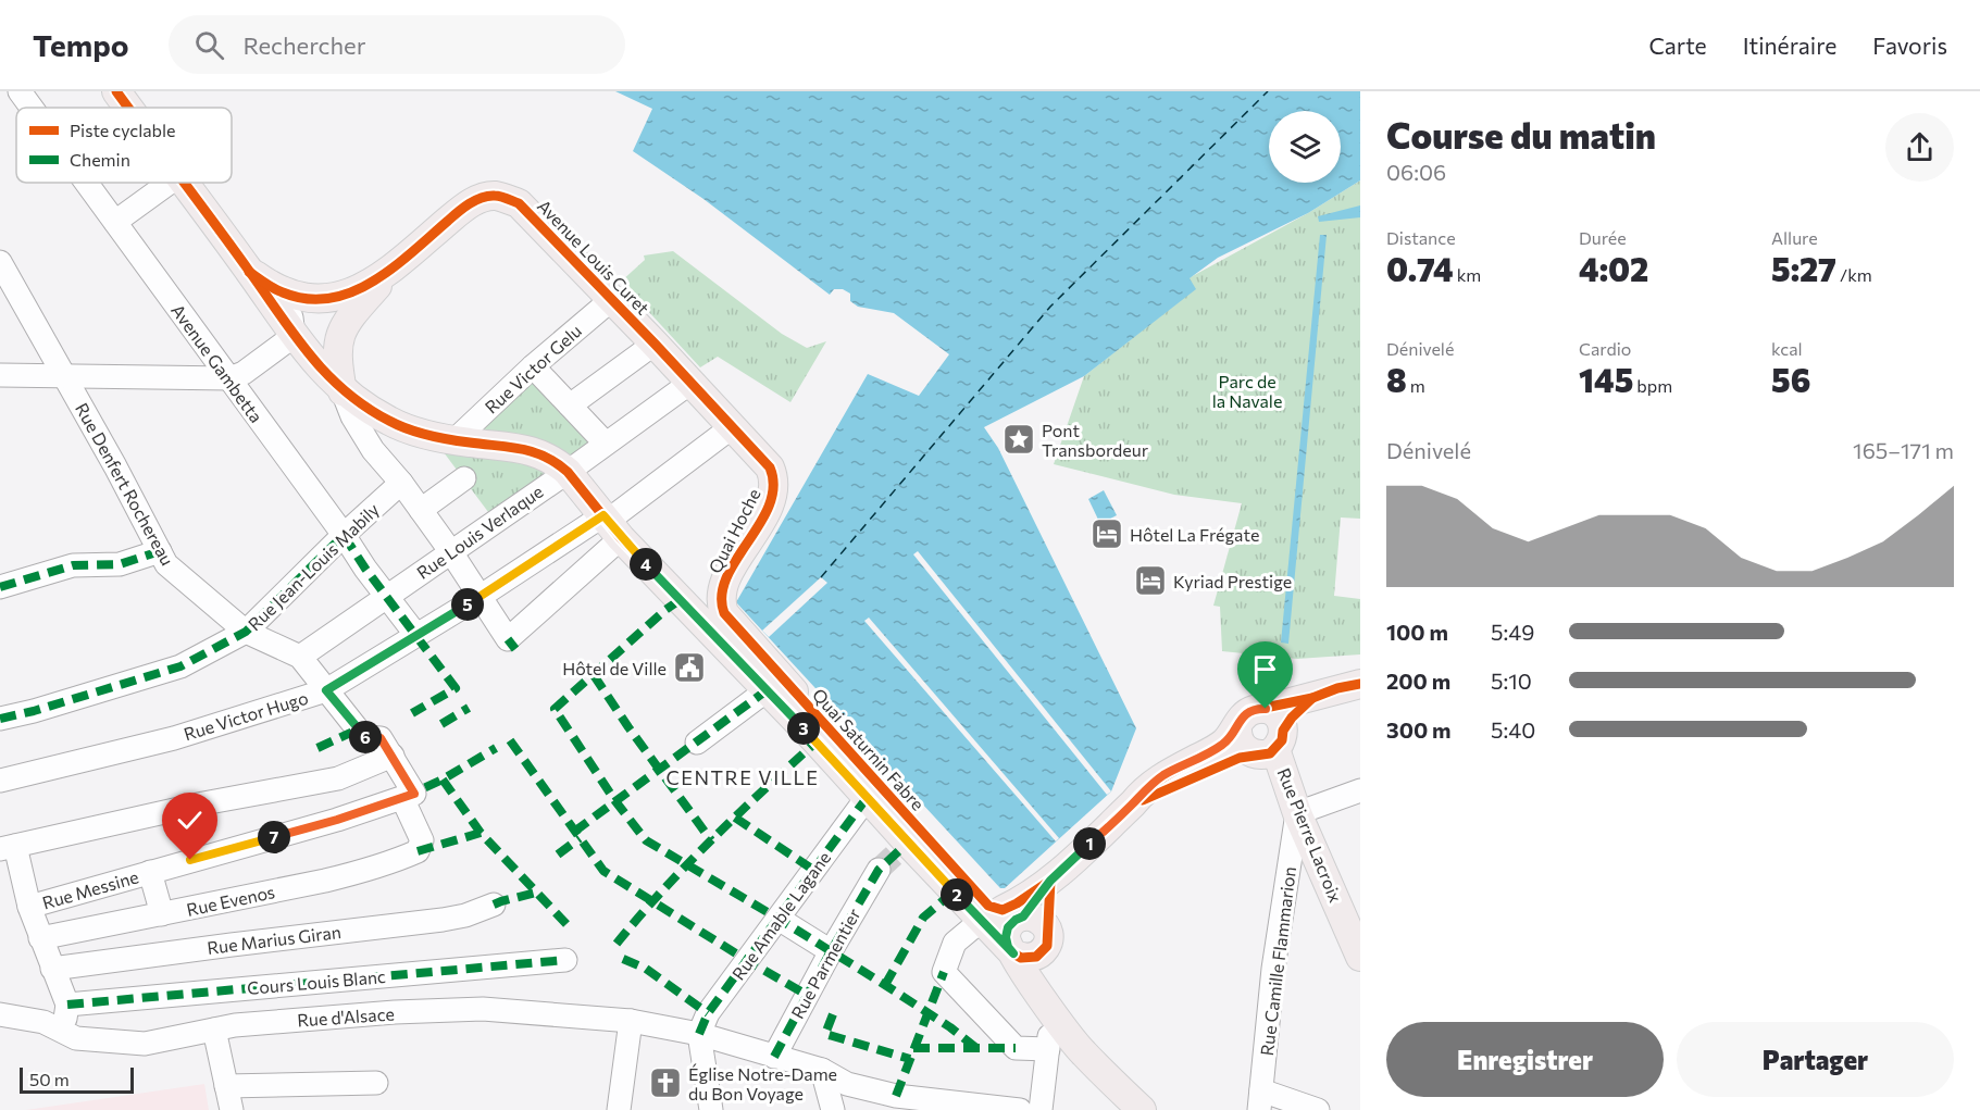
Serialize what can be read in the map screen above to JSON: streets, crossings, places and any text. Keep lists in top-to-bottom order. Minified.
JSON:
{"streets":{"main road":["Avenue Louis Curet","Quai Hoche","Quai Saturnin Fabre","Rue Pierre Lacroix"],"street":["Avenue Gambetta","Rue Victor Gelu","Rue Denfert Rochereau","Rue Louis Verlaque","Rue Jean-Louis Mabily","Rue Victor Hugo","Rue Messine","Rue Evenos","Rue Amable Lagane","Rue Marius Giran","Rue Camille Flammarion","Rue Parmentier","Cours Louis Blanc","Rue d'Alsace"]},"crossings":[["Avenue Louis Curet","Rue Victor Gelu"],["Avenue Louis Curet","Quai Hoche"],["Avenue Louis Curet","Rue Louis Verlaque"],["Avenue Louis Curet","Rue Victor Hugo"],["Avenue Louis Curet","Quai Saturnin Fabre"],["Avenue Gambetta","Rue Louis Verlaque"],["Avenue Gambetta","Rue Jean-Louis Mabily"],["Avenue Gambetta","Rue Victor Hugo"],["Rue Victor Gelu","Quai Saturnin Fabre"],["Rue Denfert Rochereau","Rue Louis Verlaque"],["Rue Denfert Rochereau","Rue Jean-Louis Mabily"],["Rue Denfert Rochereau","Rue Victor Hugo"],["Rue Denfert Rochereau","Rue Messine"],["Rue Denfert Rochereau","Rue Evenos"],["Quai Hoche","Quai Saturnin Fabre"],["Rue Louis Verlaque","Quai Saturnin Fabre"],["Rue Victor Hugo","Quai Saturnin Fabre"],["Quai Saturnin Fabre","Rue Amable Lagane"],["Quai Saturnin Fabre","Rue Parmentier"],["Rue Pierre Lacroix","Rue Camille Flammarion"],["Rue Amable Lagane","Rue d'Alsace"],["Rue Parmentier","Rue d'Alsace"]],"districts":["CENTRE VILLE"],"parks":["Parc de la Navale"],"places":{"place":["Pont Transbordeur"],"hotel":["Hôtel La Frégate","Kyriad Prestige"],"public building":["Hôtel de Ville"],"church":["Église Notre-Dame du Bon Voyage"]},"legend":["Piste cyclable","Chemin"],"scale_bar":"50 m","page":{"header":"Tempo","search":"Rechercher","nav":["Carte","Itinéraire","Favoris"],"heading":["Course du matin","06:06"],"stats":[["Distance","0.74 km"],["Durée","4:02"],["Allure","5:27 /km"],["Dénivelé","8 m"],["Cardio","145 bpm"],["kcal","56"]],"chart":["Dénivelé","165–171 m"],"pins":["4","5","3","6","7","1","2"],"list":[{"name":"100 m","note":"5:49"},{"name":"200 m","note":"5:10"},{"name":"300 m","note":"5:40"}],"buttons":["Enregistrer","Partager"],"scale":"50 m"}}
